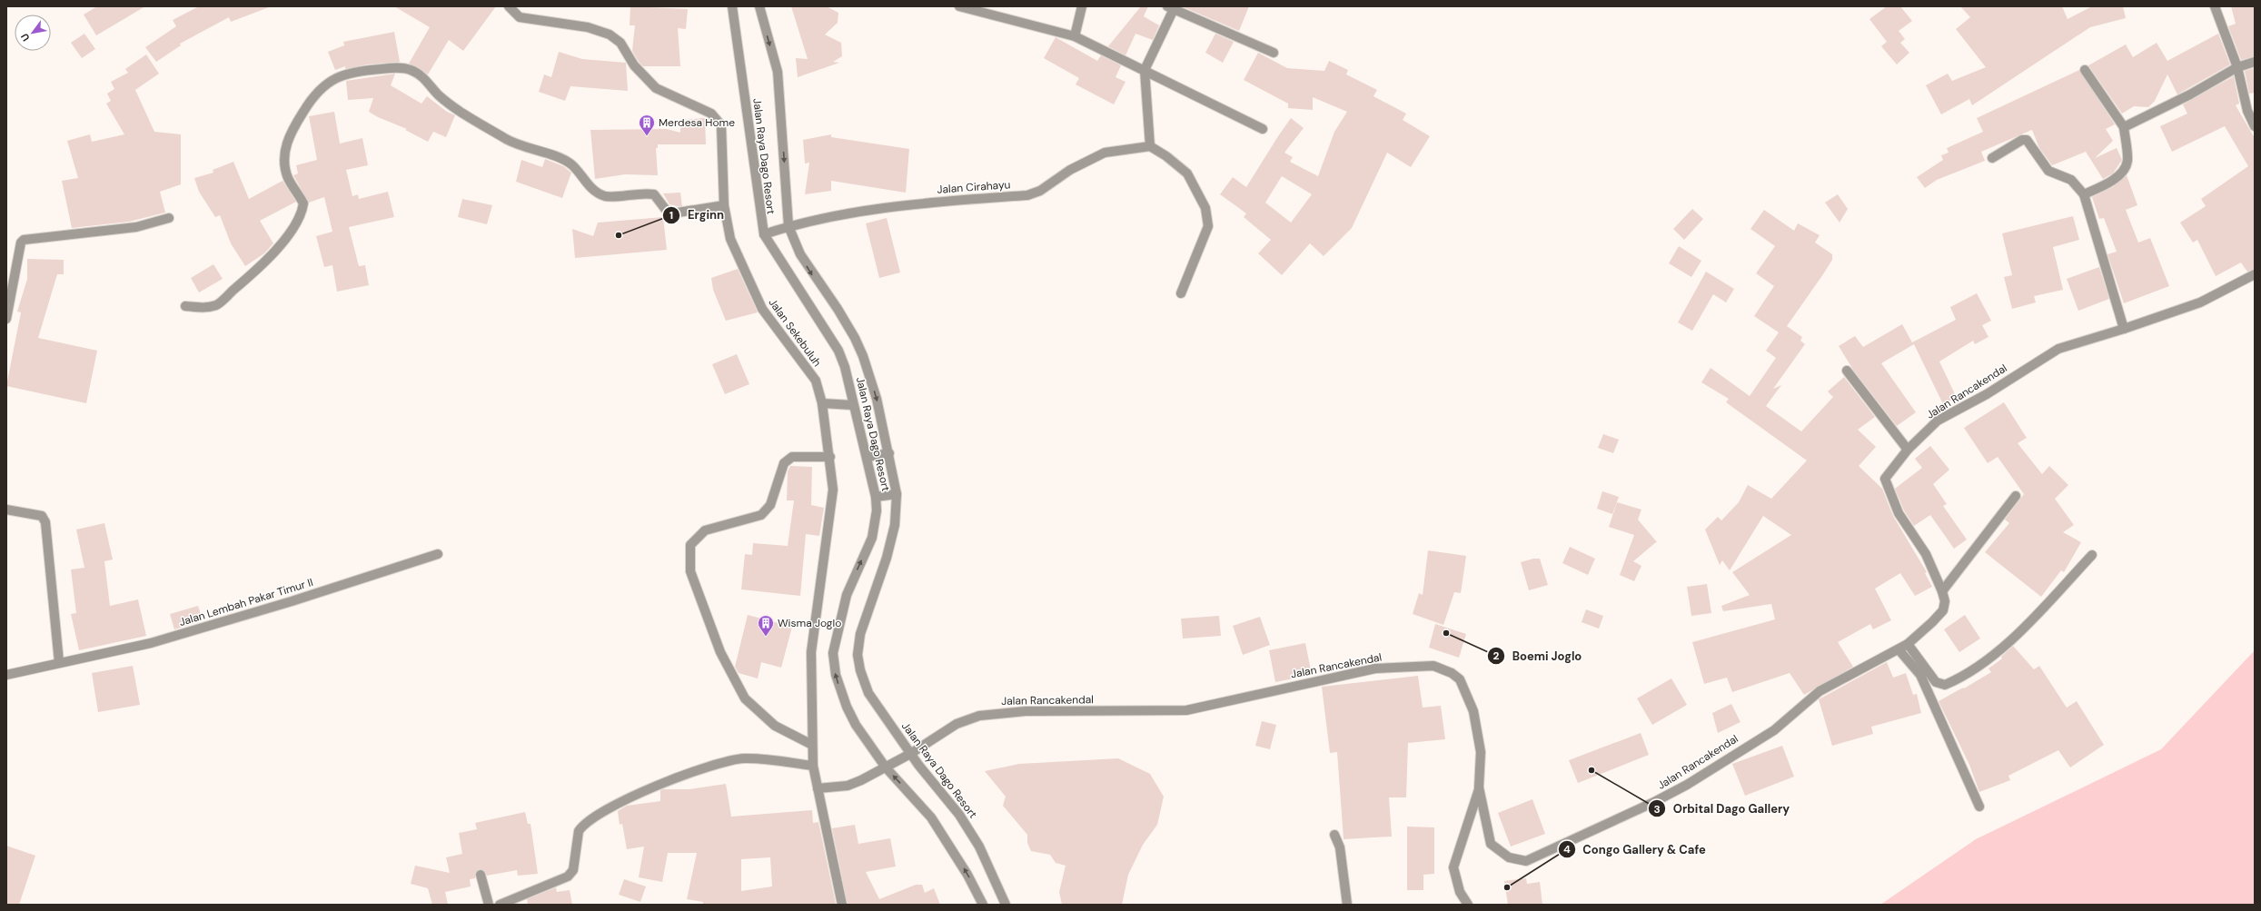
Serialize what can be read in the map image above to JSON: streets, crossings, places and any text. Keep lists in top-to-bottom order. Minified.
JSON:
{"streets":{"street":["Jalan Raya Dago Resort","Jalan Cirahayu","Jalan Sekebuluh","Jalan Rancakendal","Jalan Lembah Pakar Timur II"]},"crossings":[["Jalan Raya Dago Resort","Jalan Cirahayu"],["Jalan Raya Dago Resort","Jalan Rancakendal"],["Jalan Sekebuluh","Jalan Rancakendal"]],"places":{"building":["Merdesa Home","Wisma Joglo"],"other":["Erginn","Boemi Joglo","Orbital Dago Gallery","Congo Gallery & Cafe"]},"north":"bottom left"}
